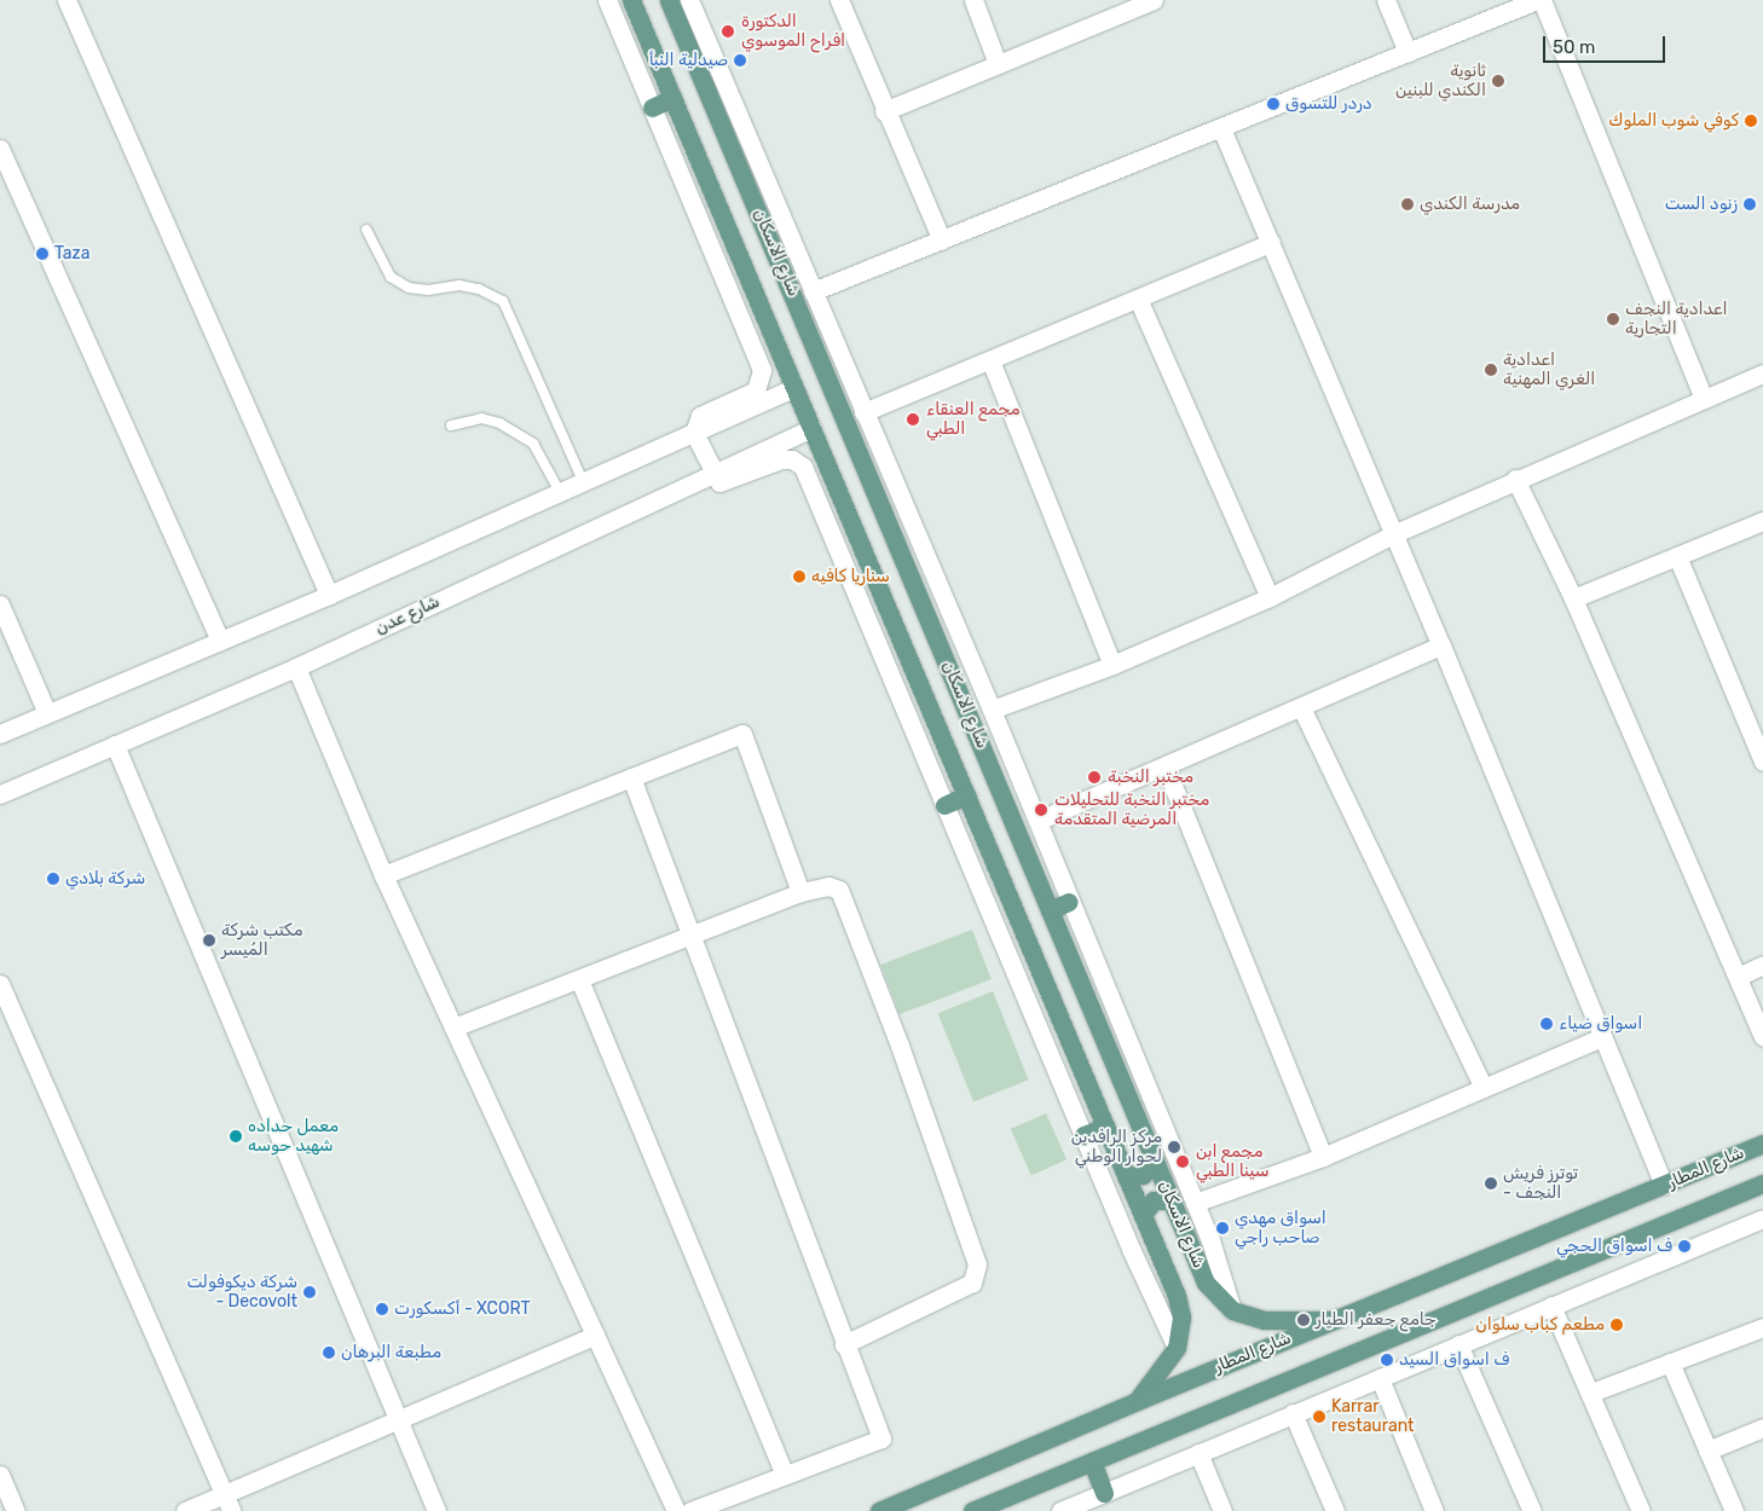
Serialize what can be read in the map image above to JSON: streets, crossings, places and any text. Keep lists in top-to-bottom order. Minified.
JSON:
{"streets":{"main road":["شارع الاسكان","شارع المطار"],"street":["شارع عدن"]},"crossings":[["شارع الاسكان","شارع عدن"],["شارع الاسكان","شارع المطار"]],"places":["الدكتورة افراح الموسوي","صيدلية النبأ","ثانوية الكندي للبنين","دردر للتسوق","كوفي شوب الملوك","مدرسة الكندي","زنود الست","Taza","اعدادية النجف التجارية","اعدادية الغري المهنية","مجمع العنقاء الطبي","سناريا كافيه","مختبر النخبة","مختبر النخبة للتحليلات المرضية المتقدمة","شركة بلادي","مكتب شركة المُيسر","اسواق ضياء","معمل حداده شهيد حوسه","مركز الرافدين لحوار الوطني","مجمع ابن سينا الطبي","توترز فريش - النجف","اسواق مهدي صاحب راجي","ف اسواق الحجي","شركة ديكوفولت - Decovolt","أكسكورت - XCORT","جامع جعفر الطيار","مطعم كباب سلوان","مطبعة البرهان","ف اسواق السيد","Karrar restaurant"],"scale_bar":"50 m"}
